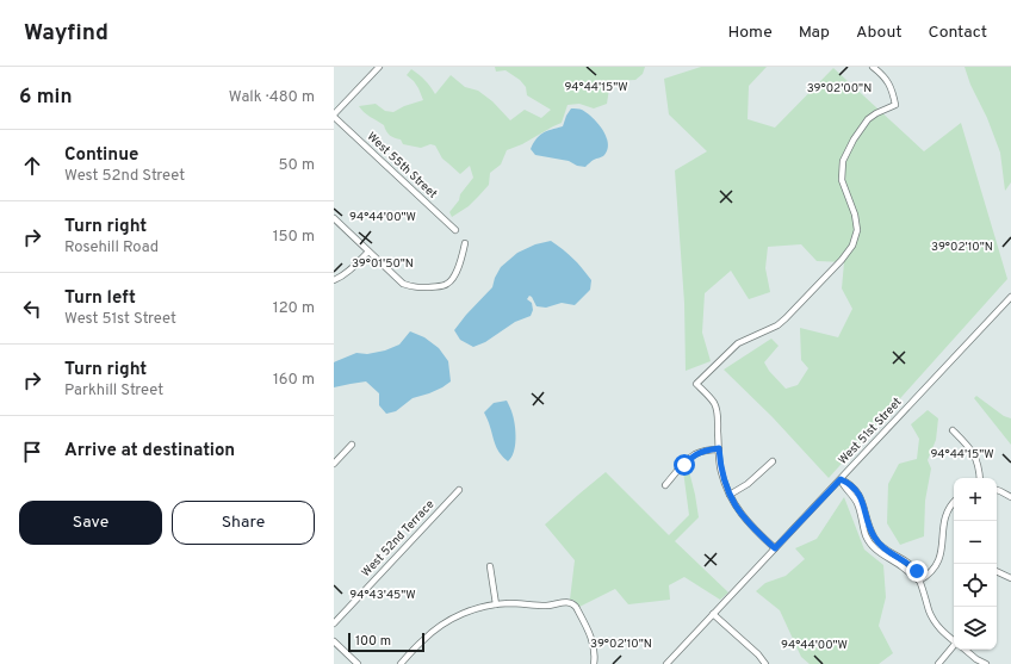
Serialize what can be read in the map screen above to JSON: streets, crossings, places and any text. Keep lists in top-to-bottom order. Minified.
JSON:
{"streets":{"street":["West 55th Street","West 51st Street","West 52nd Terrace"]},"scale_bar":"100 m","page":{"header":"Wayfind","nav":["Home","Map","About","Contact"],"heading":["6 min","Walk · 480 m"],"list":[["Continue","West 52nd Street","50 m"],["Turn right","Rosehill Road","150 m"],["Turn left","West 51st Street","120 m"],["Turn right","Parkhill Street","160 m"],"Arrive at destination"],"map_buttons":["+","−"],"buttons":["Save","Share"],"scale":"100 m"},"coordinates":["94°44'15\"W","39°02'00\"N","94°44'00\"W","39°02'10\"N","39°01'50\"N","94°43'45\"W"]}
